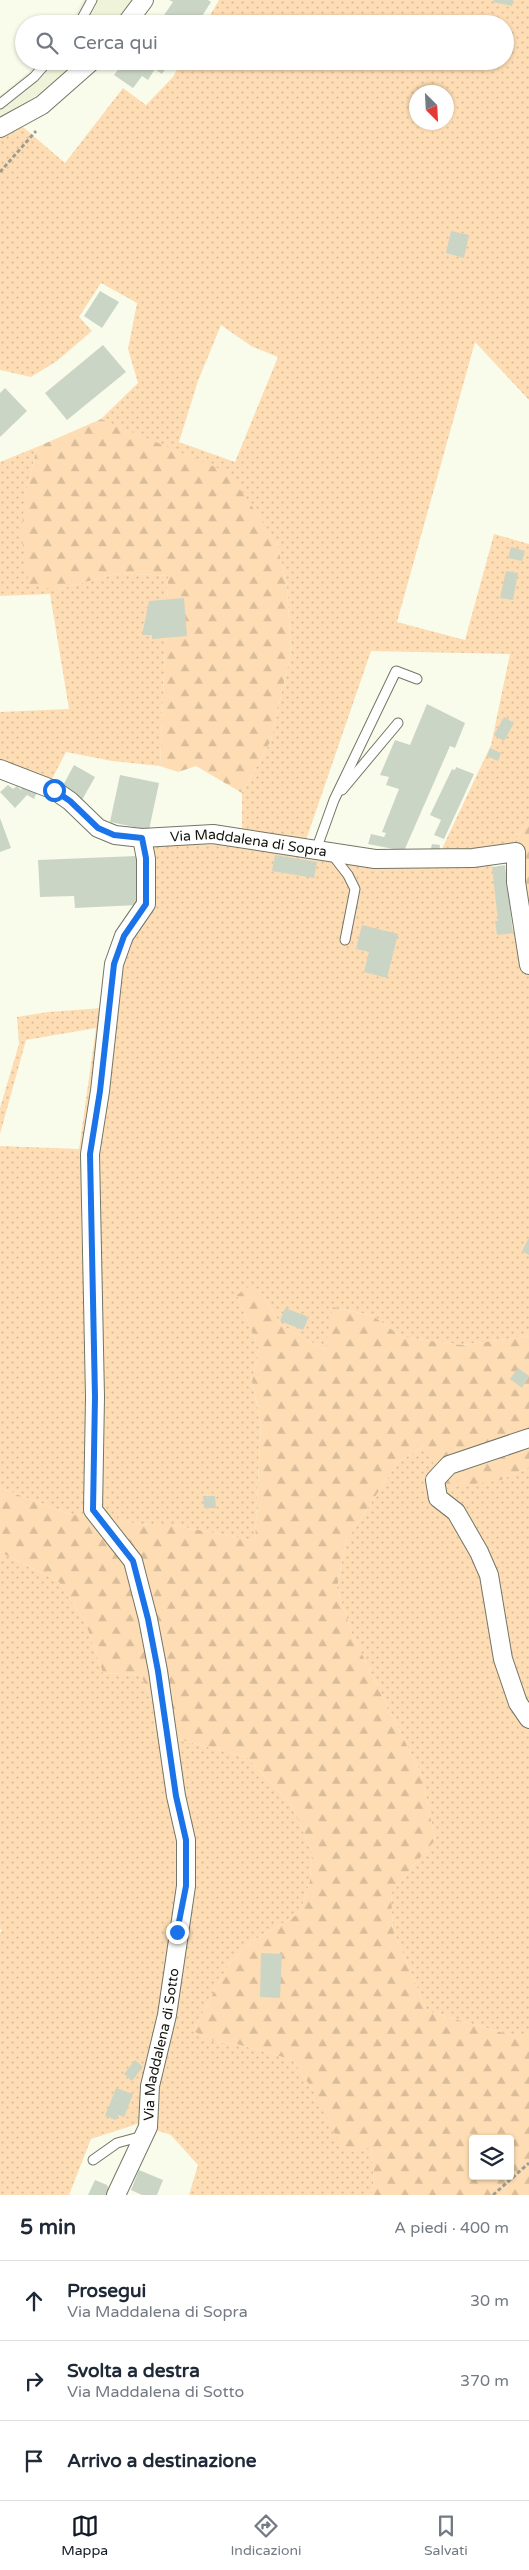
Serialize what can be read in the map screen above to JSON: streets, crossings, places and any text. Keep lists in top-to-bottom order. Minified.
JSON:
{"streets":{"street":["Via Maddalena di Sopra","Via Maddalena di Sotto"]},"crossings":[["Via Maddalena di Sopra","Via Maddalena di Sotto"]],"north":"bottom right","page":{"search":"Cerca qui","heading":["5 min","A piedi · 400 m"],"list":[["Prosegui","Via Maddalena di Sopra","30 m"],["Svolta a destra","Via Maddalena di Sotto","370 m"],"Arrivo a destinazione"],"nav":["Mappa","Indicazioni","Salvati"]}}
